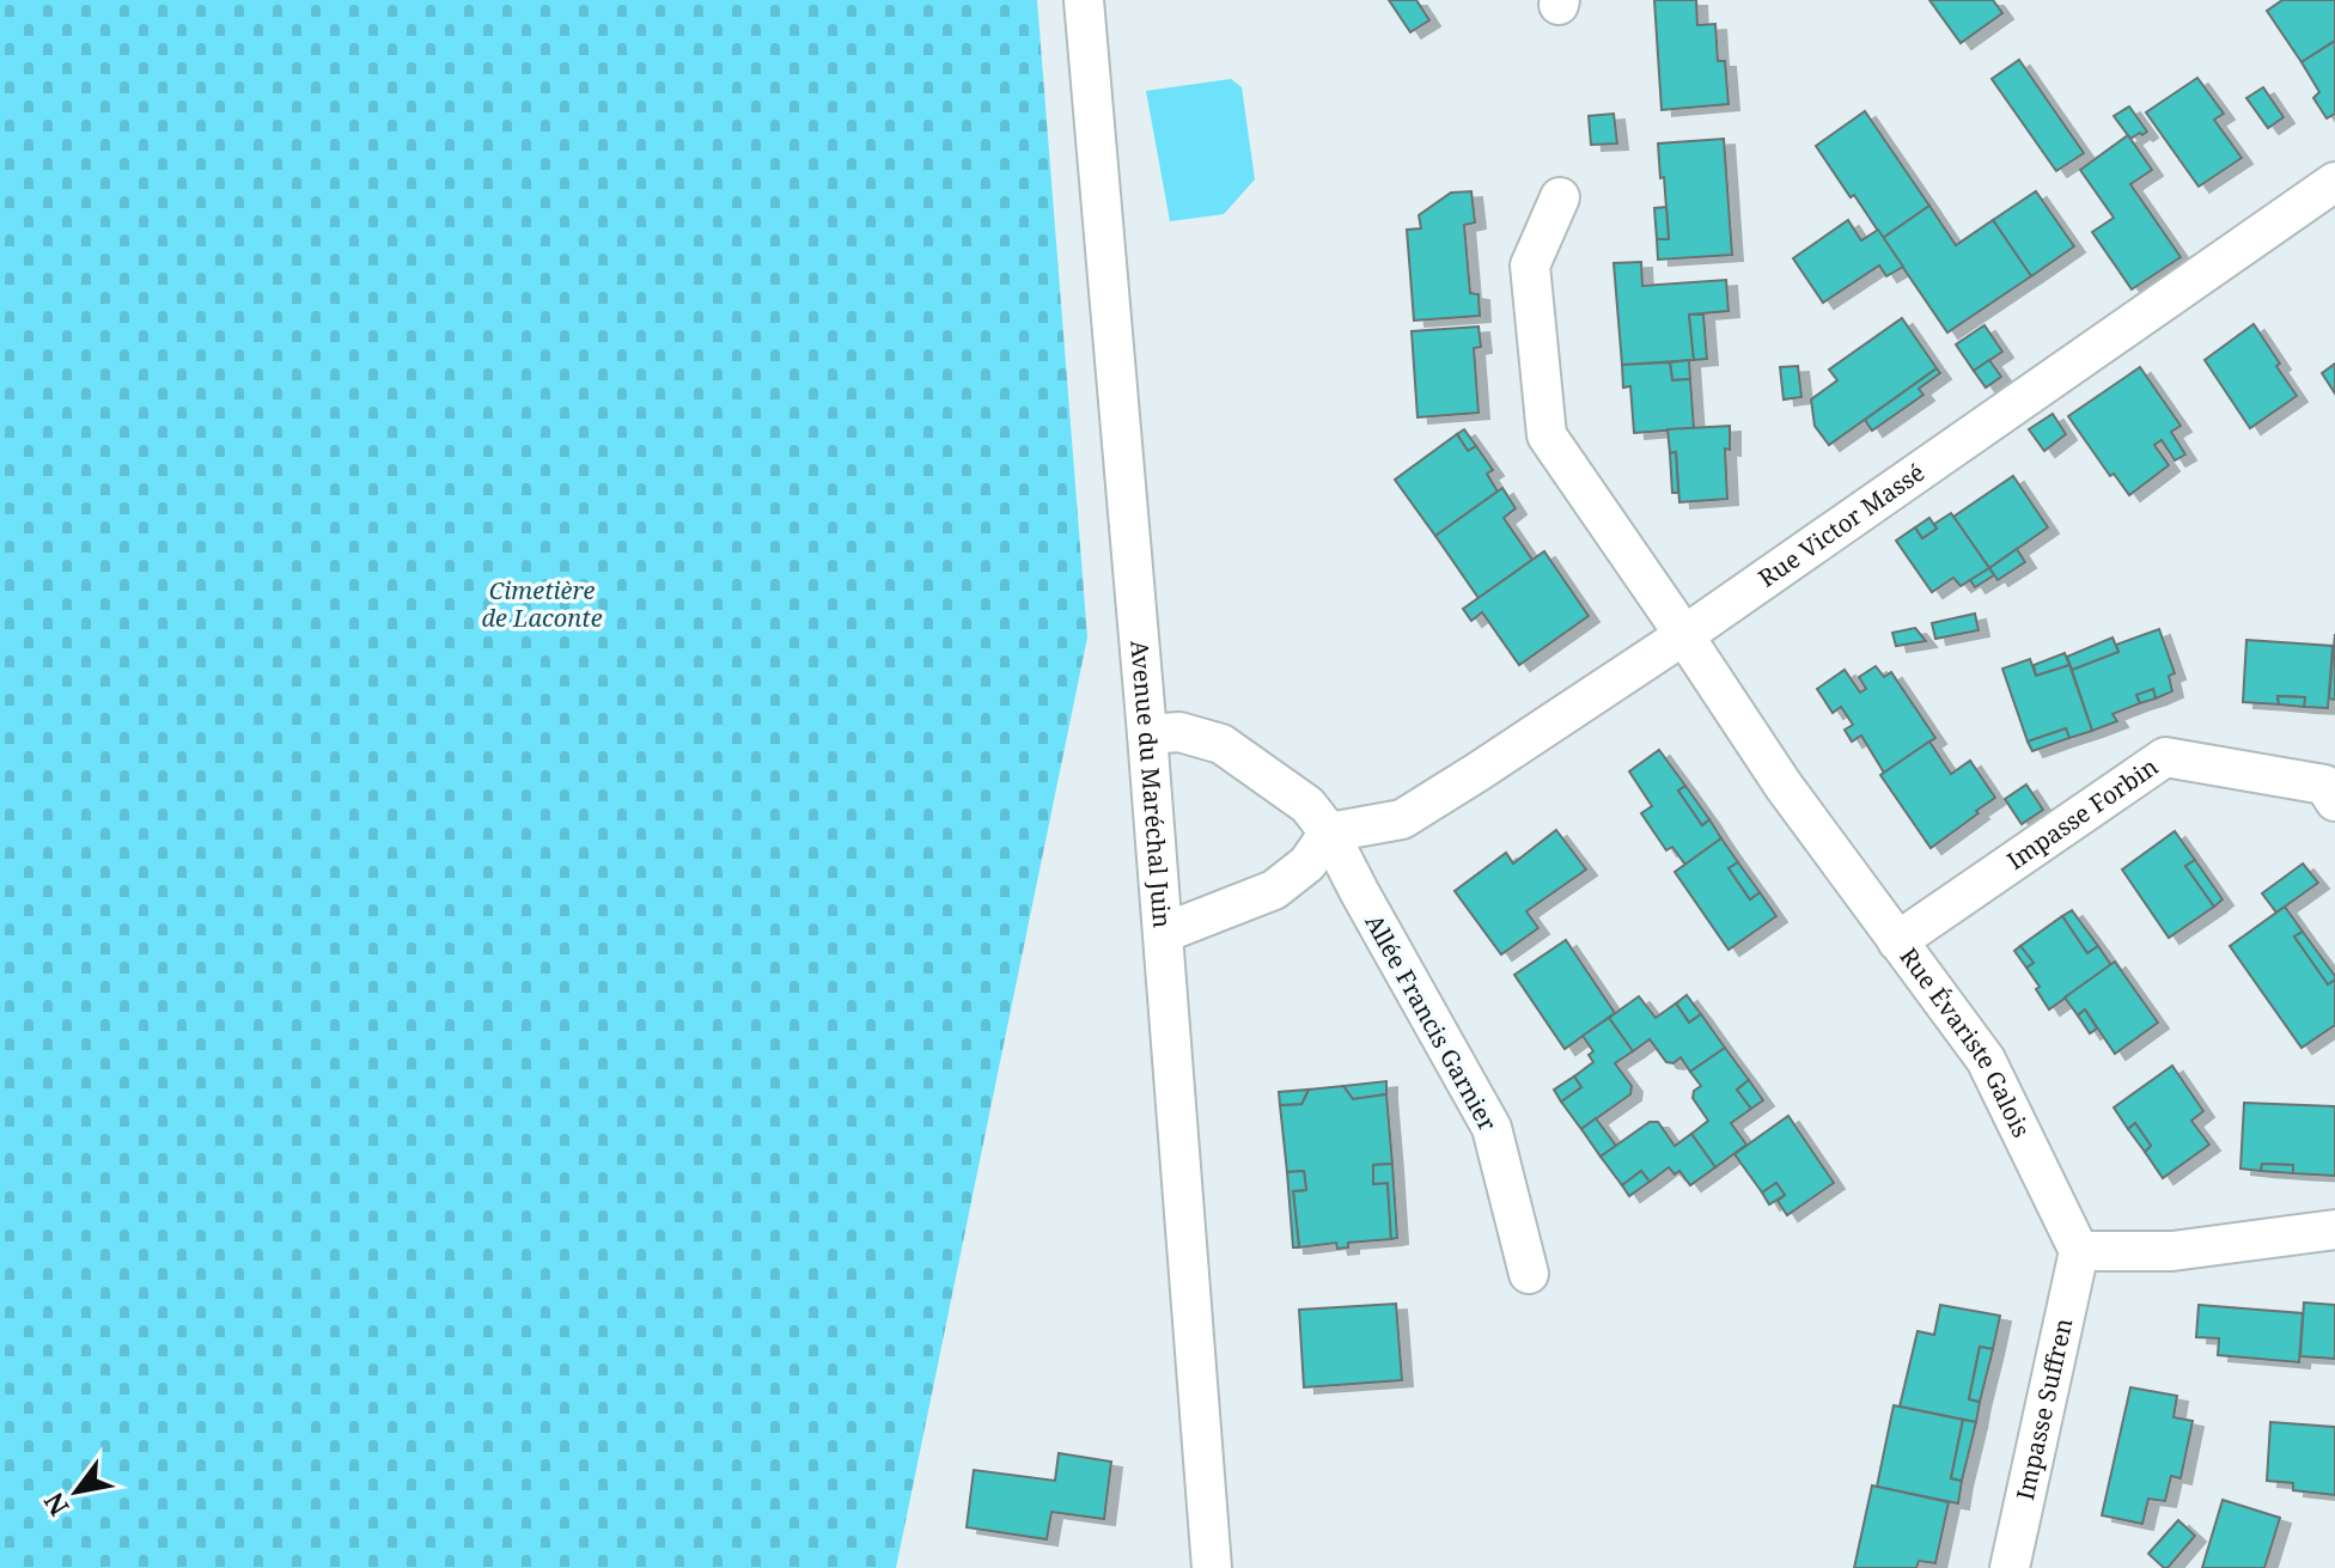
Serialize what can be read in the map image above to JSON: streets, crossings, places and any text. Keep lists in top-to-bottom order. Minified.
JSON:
{"streets":{"street":["Rue Victor Massé","Avenue du Maréchal Juin","Impasse Forbin","Allée Francis Garnier","Rue Évariste Galois","Impasse Suffren"]},"crossings":[["Rue Victor Massé","Allée Francis Garnier"],["Rue Victor Massé","Rue Évariste Galois"],["Impasse Forbin","Rue Évariste Galois"],["Rue Évariste Galois","Impasse Suffren"]],"parks":["Cimetière de Laconte"],"north":"bottom left"}
